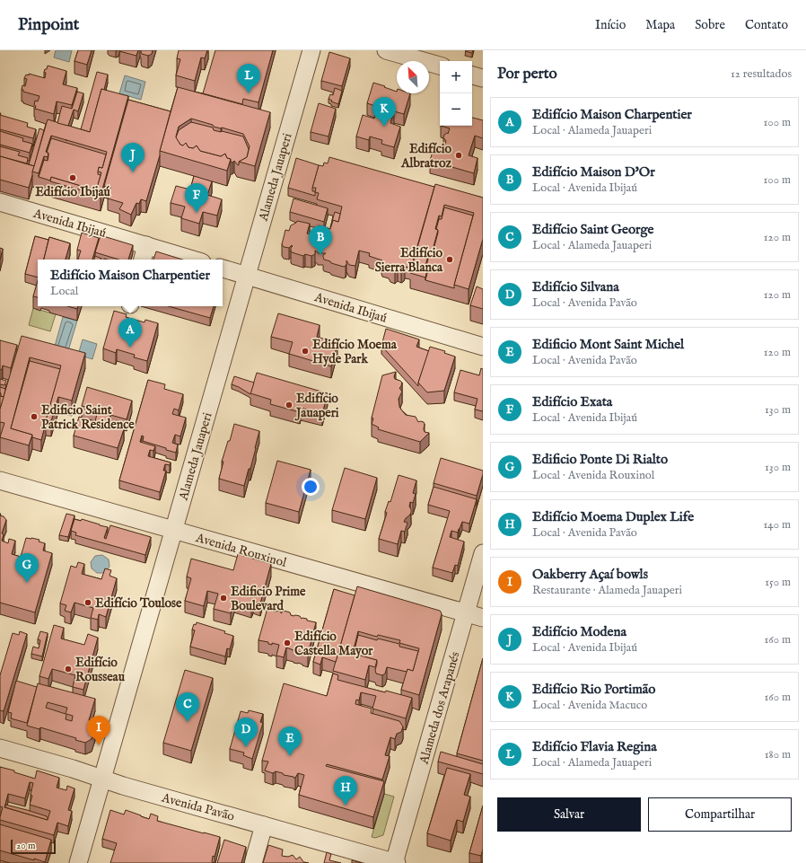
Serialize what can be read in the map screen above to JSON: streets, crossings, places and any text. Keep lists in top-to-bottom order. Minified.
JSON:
{"streets":{"street":["Alameda Jauaperi","Avenida Ibijaú","Avenida Rouxinol","Alameda dos Arapanés","Avenida Pavão"]},"crossings":[["Alameda Jauaperi","Avenida Ibijaú"],["Alameda Jauaperi","Avenida Rouxinol"],["Alameda Jauaperi","Avenida Pavão"],["Avenida Rouxinol","Alameda dos Arapanés"],["Alameda dos Arapanés","Avenida Pavão"]],"places":["Edifício Albratroz","Edifício Ibijaú","Edifício Sierra Blanca","Edifício Moema Hyde Park","Edifício Jauaperi","Edificio Saint Patrick Residence","Edificio Prime Boulevard","Edifício Toulose","Edifício Castella Mayor","Edifício Rousseau"],"scale_bar":"20 m","north":"top left","page":{"header":"Pinpoint","nav":["Início","Mapa","Sobre","Contato"],"heading":["Por perto","12 resultados"],"map_buttons":["+","−"],"pins":["L","K","J","F","B","A","G","C","I","D","E","H"],"list":[{"mark":"A","name":"Edifício Maison Charpentier","note":"Local · Alameda Jauaperi","value":"100 m"},{"mark":"B","name":"Edifício Maison D'Or","note":"Local · Avenida Ibijaú","value":"100 m"},{"mark":"C","name":"Edifício Saint George","note":"Local · Alameda Jauaperi","value":"120 m"},{"mark":"D","name":"Edifício Silvana","note":"Local · Avenida Pavão","value":"120 m"},{"mark":"E","name":"Edificio Mont Saint Michel","note":"Local · Avenida Pavão","value":"120 m"},{"mark":"F","name":"Edifício Exata","note":"Local · Avenida Ibijaú","value":"130 m"},{"mark":"G","name":"Edificio Ponte Di Rialto","note":"Local · Avenida Rouxinol","value":"130 m"},{"mark":"H","name":"Edifício Moema Duplex Life","note":"Local · Avenida Pavão","value":"140 m"},{"mark":"I","name":"Oakberry Açaí bowls","note":"Restaurante · Alameda Jauaperi","value":"150 m"},{"mark":"J","name":"Edifício Modena","note":"Local · Avenida Ibijaú","value":"160 m"},{"mark":"K","name":"Edifício Rio Portimão","note":"Local · Avenida Macuco","value":"160 m"},{"mark":"L","name":"Edifício Flavia Regina","note":"Local · Alameda Jauaperi","value":"180 m"}],"popup":["Edifício Maison Charpentier","Local"],"buttons":["Salvar","Compartilhar"],"scale":"20 m"}}
